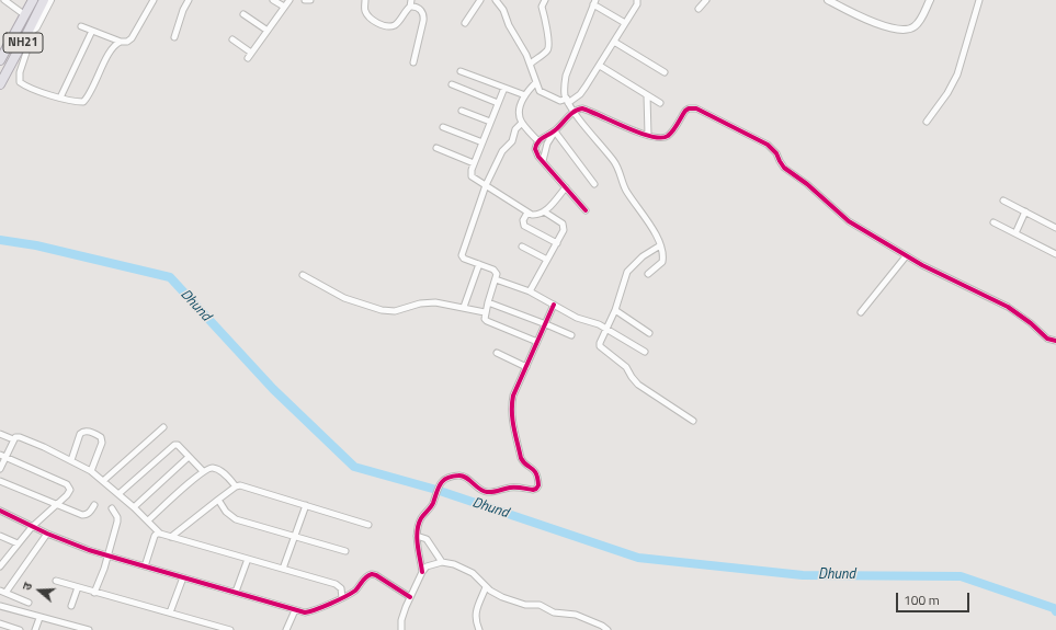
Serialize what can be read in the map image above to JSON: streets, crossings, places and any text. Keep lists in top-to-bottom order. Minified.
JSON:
{"streets":{"highway":["NH21"]},"water":["Dhund"],"scale_bar":"100 m","north":"left"}
